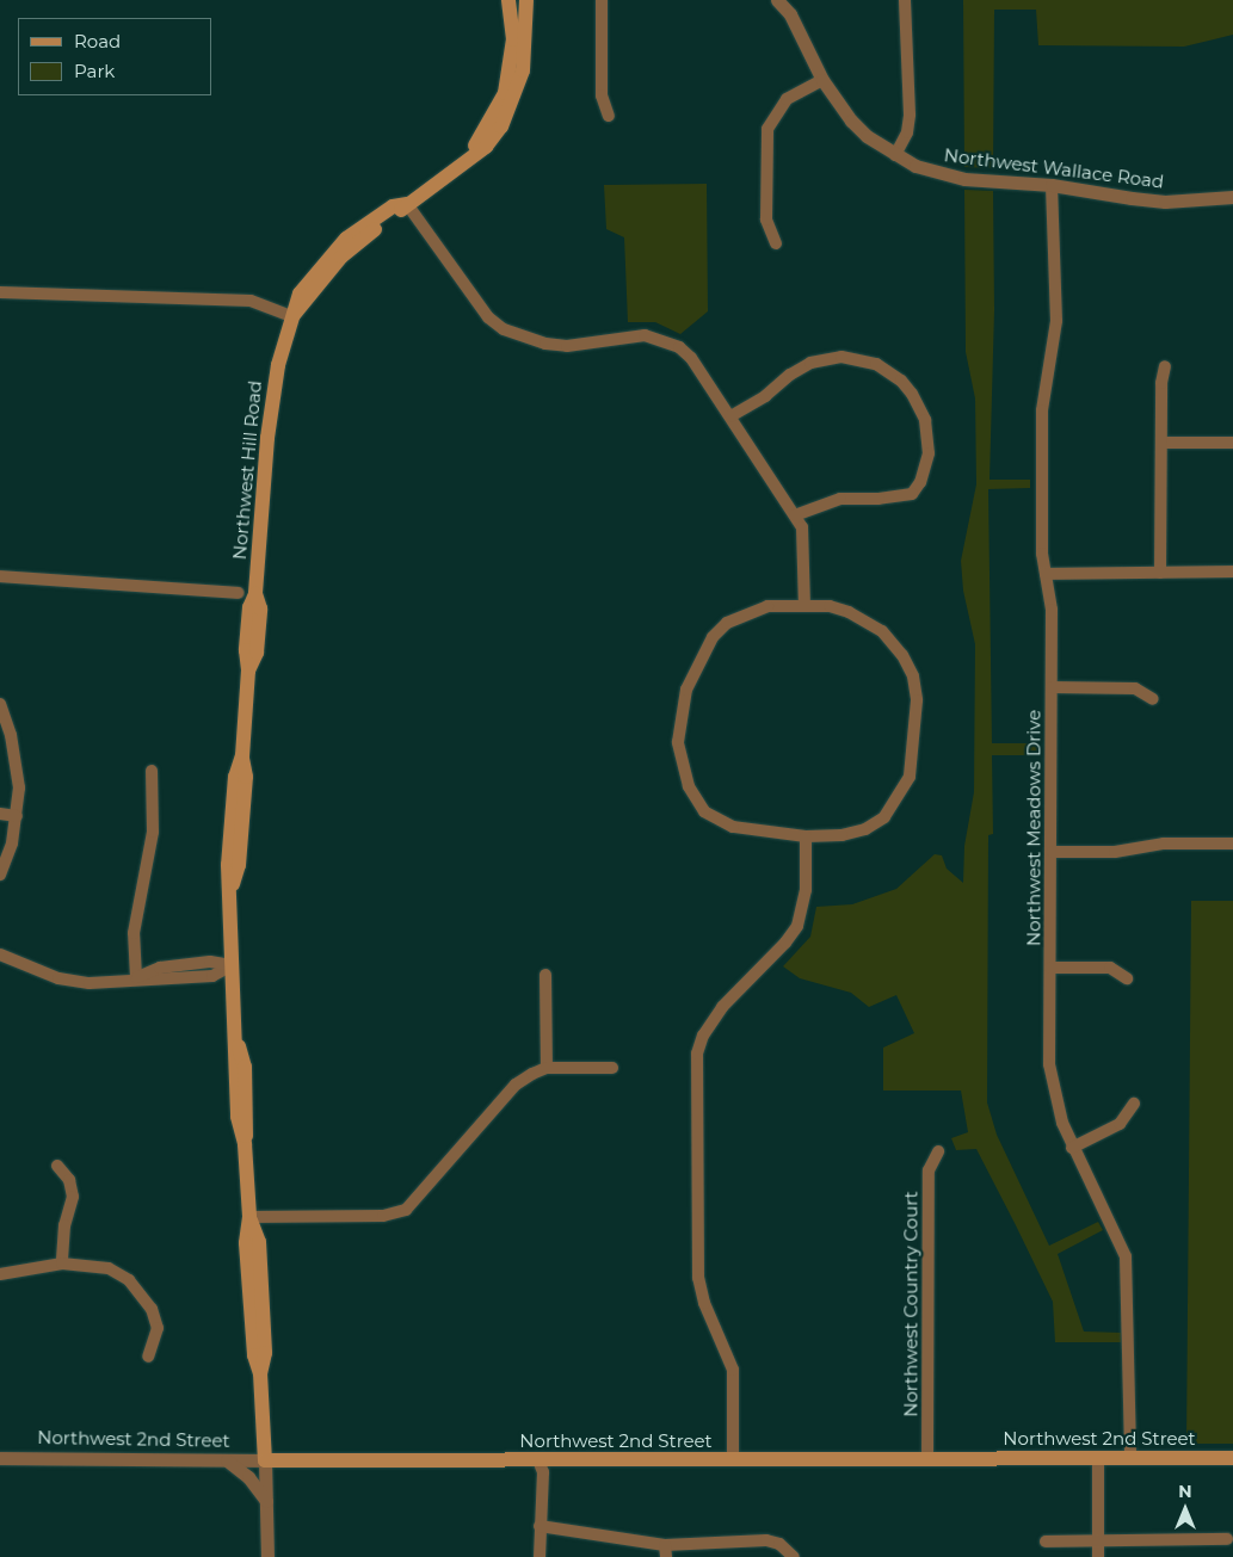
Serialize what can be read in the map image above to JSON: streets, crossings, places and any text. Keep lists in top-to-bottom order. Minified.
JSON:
{"streets":{"main road":["Northwest Hill Road","Northwest 2nd Street"],"street":["Northwest Wallace Road","Northwest Meadows Drive","Northwest Country Court"]},"crossings":[["Northwest Wallace Road","Northwest Meadows Drive"],["Northwest Hill Road","Northwest 2nd Street"],["Northwest Meadows Drive","Northwest 2nd Street"],["Northwest Country Court","Northwest 2nd Street"]],"legend":["Road","Park"],"north":"top"}
